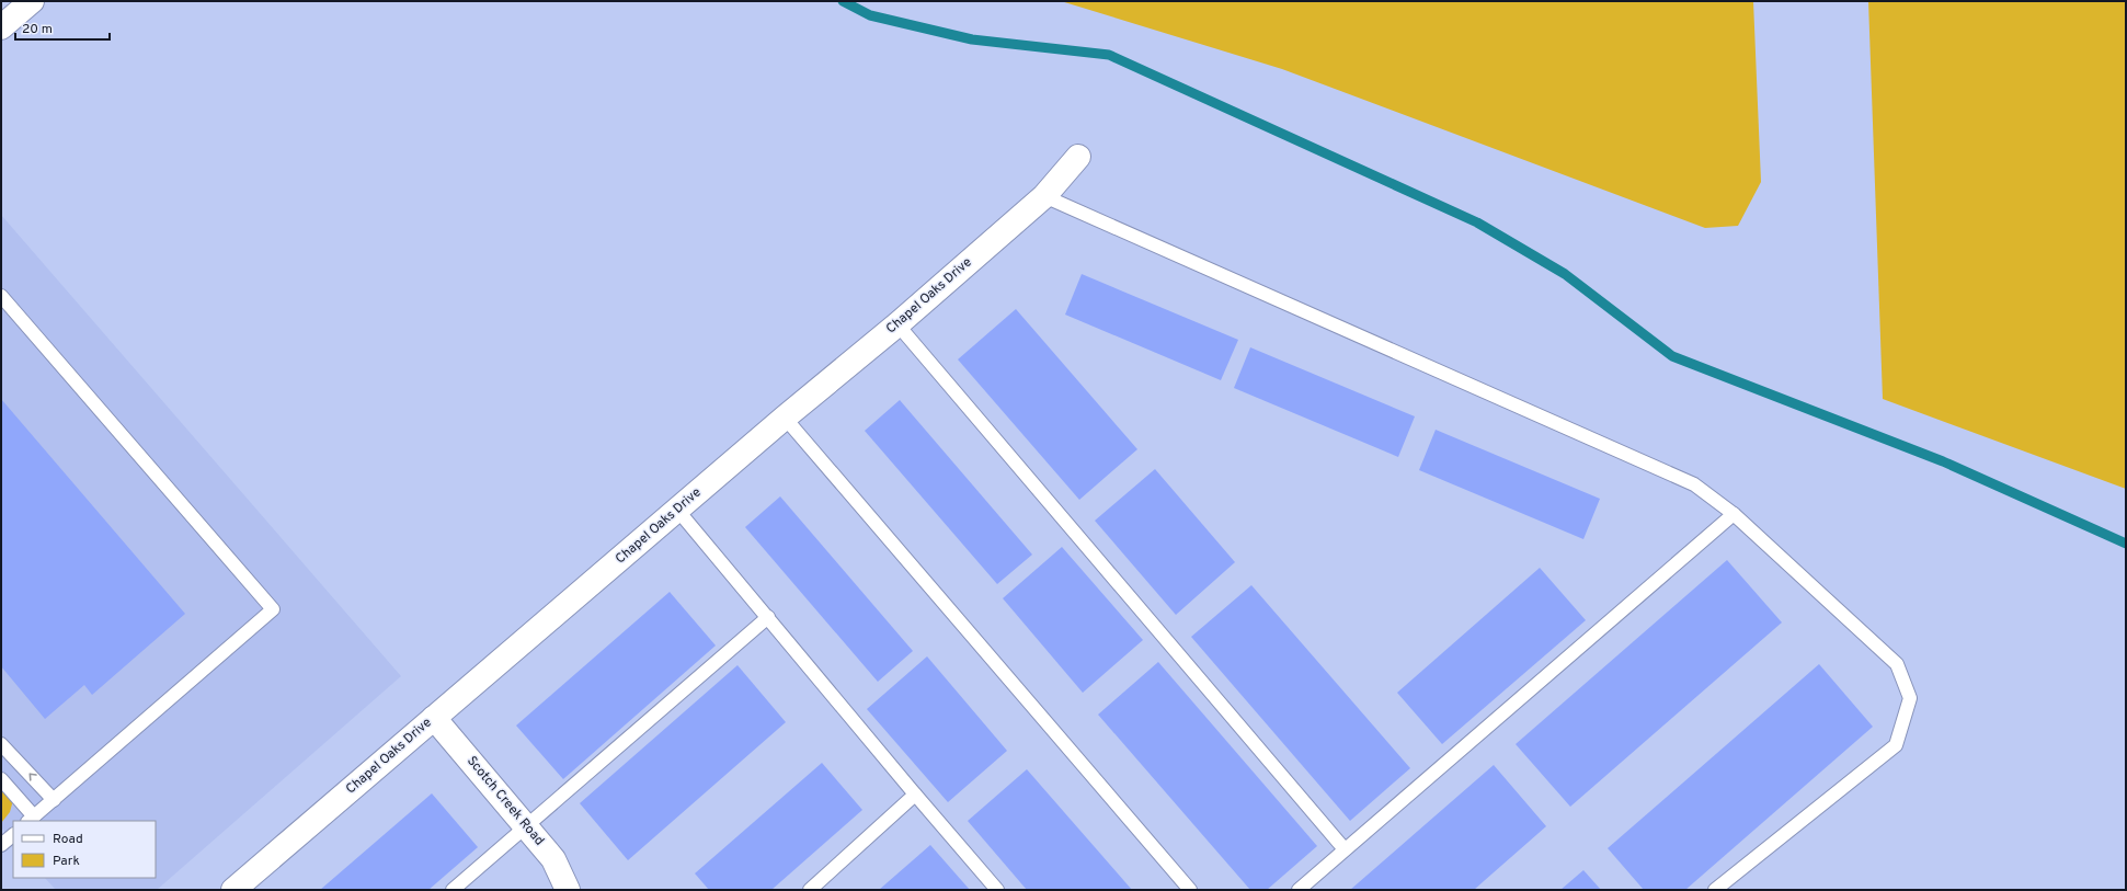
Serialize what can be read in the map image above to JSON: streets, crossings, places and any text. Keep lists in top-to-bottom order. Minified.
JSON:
{"streets":{"street":["Chapel Oaks Drive","Scotch Creek Road"]},"crossings":[["Chapel Oaks Drive","Scotch Creek Road"]],"legend":["Road","Park"],"scale_bar":"20 m"}
